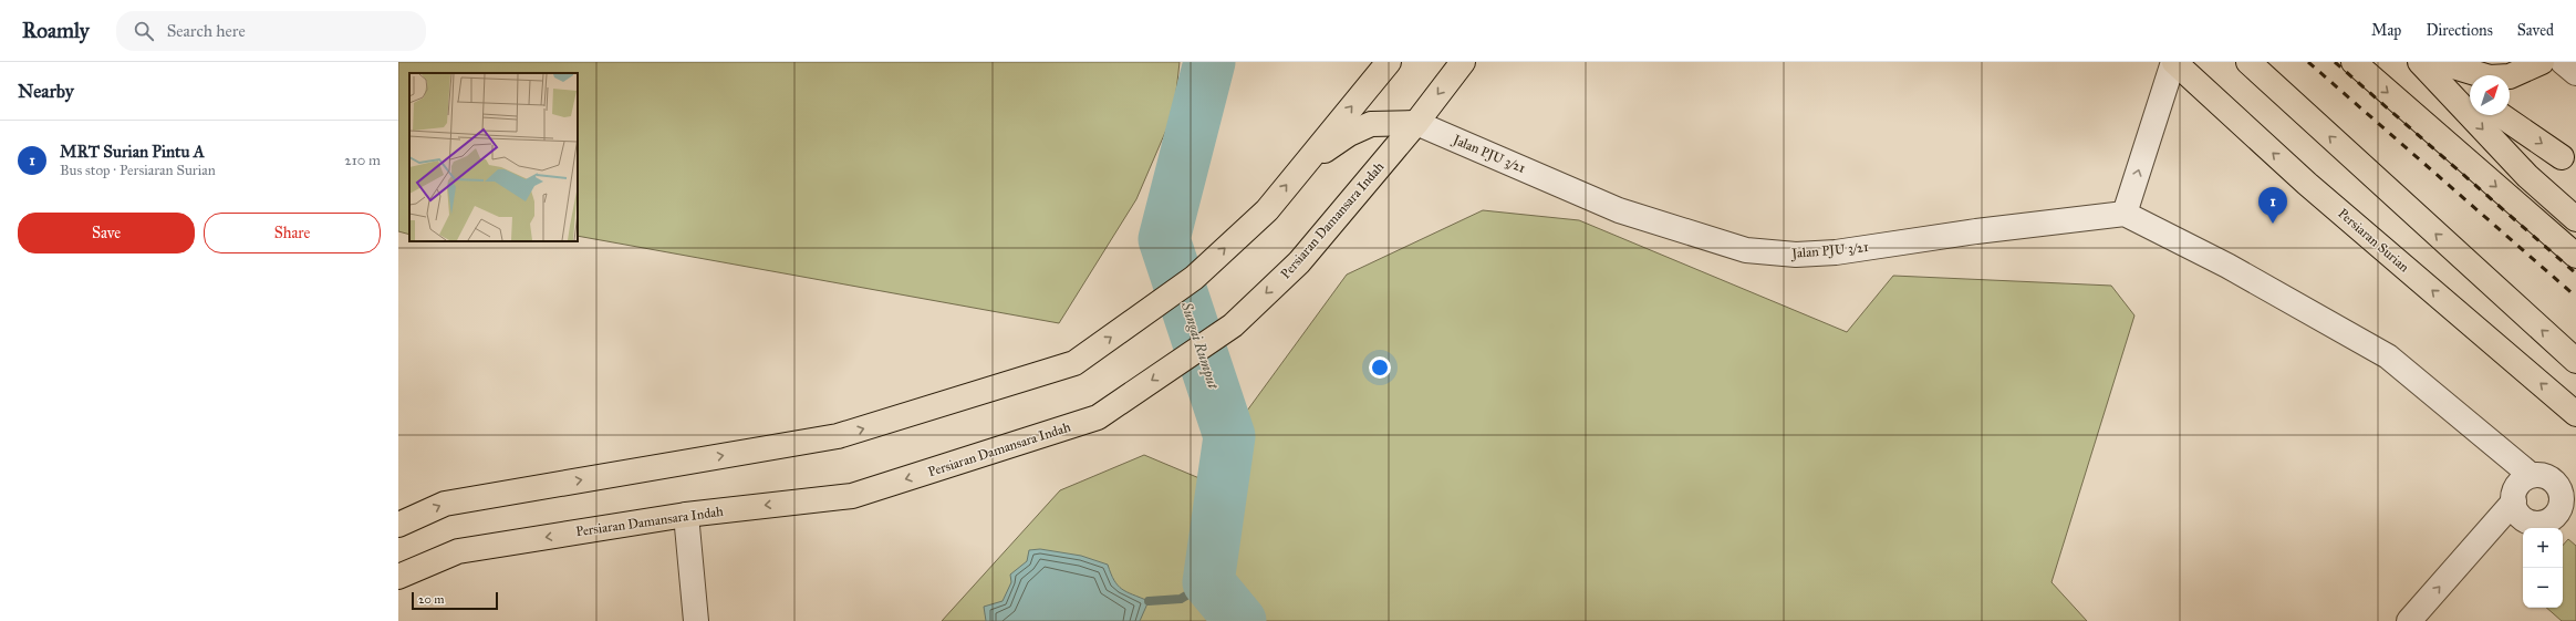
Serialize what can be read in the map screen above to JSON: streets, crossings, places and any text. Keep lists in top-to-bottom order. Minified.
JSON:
{"streets":{"main road":["Persiaran Damansara Indah","Persiaran Surian"],"street":["Jalan PJU 3/21"]},"crossings":[["Jalan PJU 3/21","Persiaran Damansara Indah"]],"water":["Sungai Rumput"],"scale_bar":"20 m","north":"top right","page":{"header":"Roamly","search":"Search here","nav":["Map","Directions","Saved"],"heading":"Nearby","list":[{"mark":"1","name":"MRT Surian Pintu A","note":"Bus stop · Persiaran Surian","value":"210 m"}],"pins":"1","buttons":["Save","Share"],"map_buttons":["+","−"],"scale":"20 m"}}
